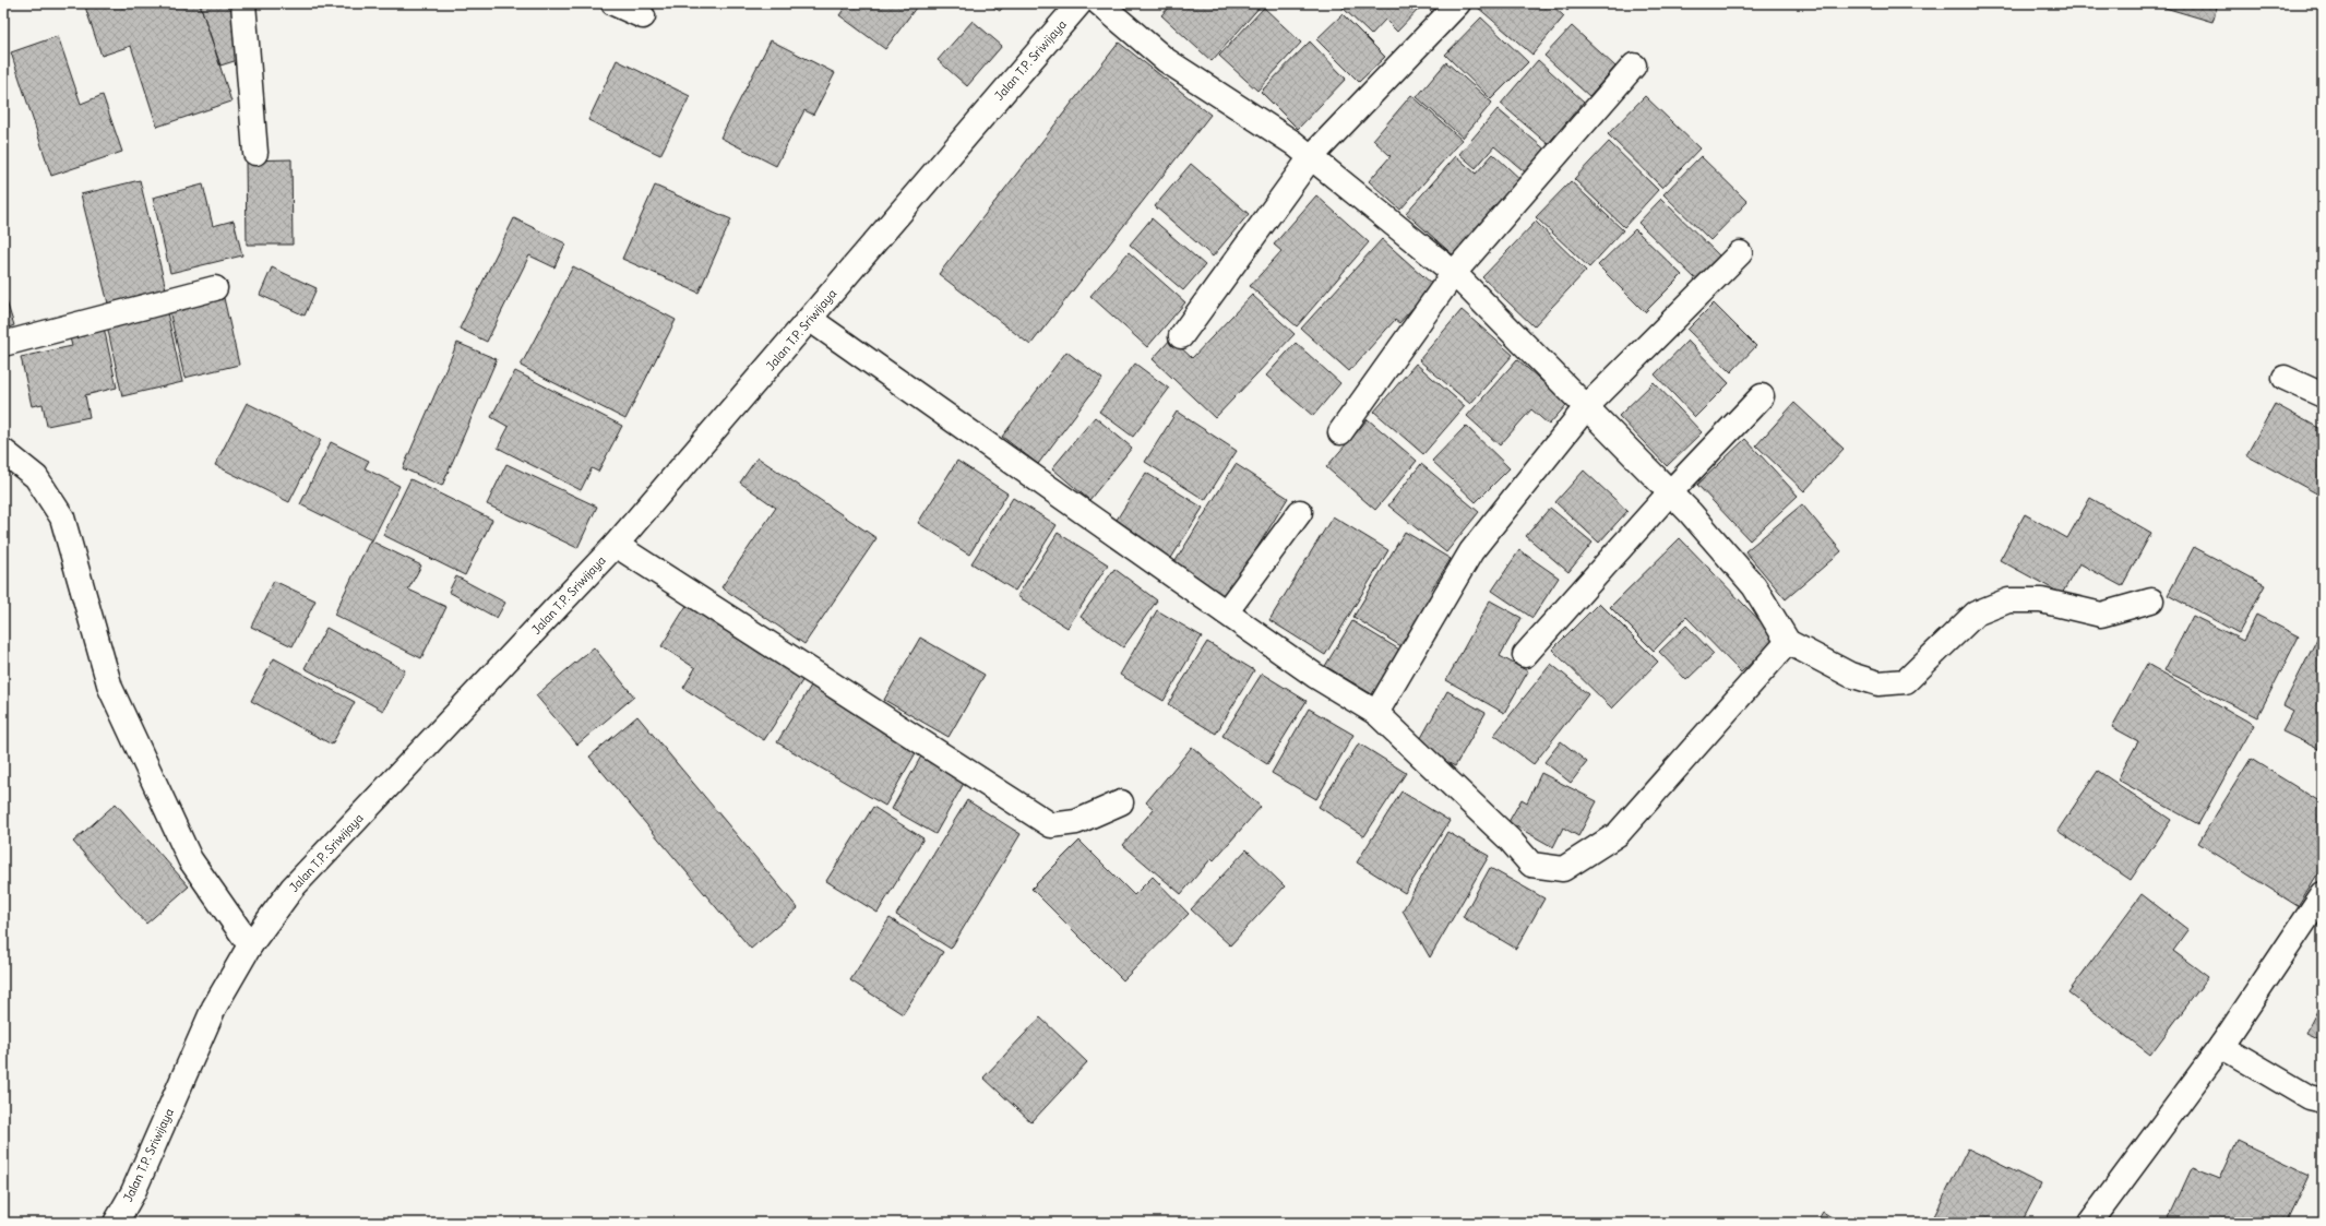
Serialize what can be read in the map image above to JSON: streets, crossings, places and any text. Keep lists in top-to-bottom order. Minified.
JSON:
{"streets":{"street":["Jalan T.P. Sriwijaya"]}}
